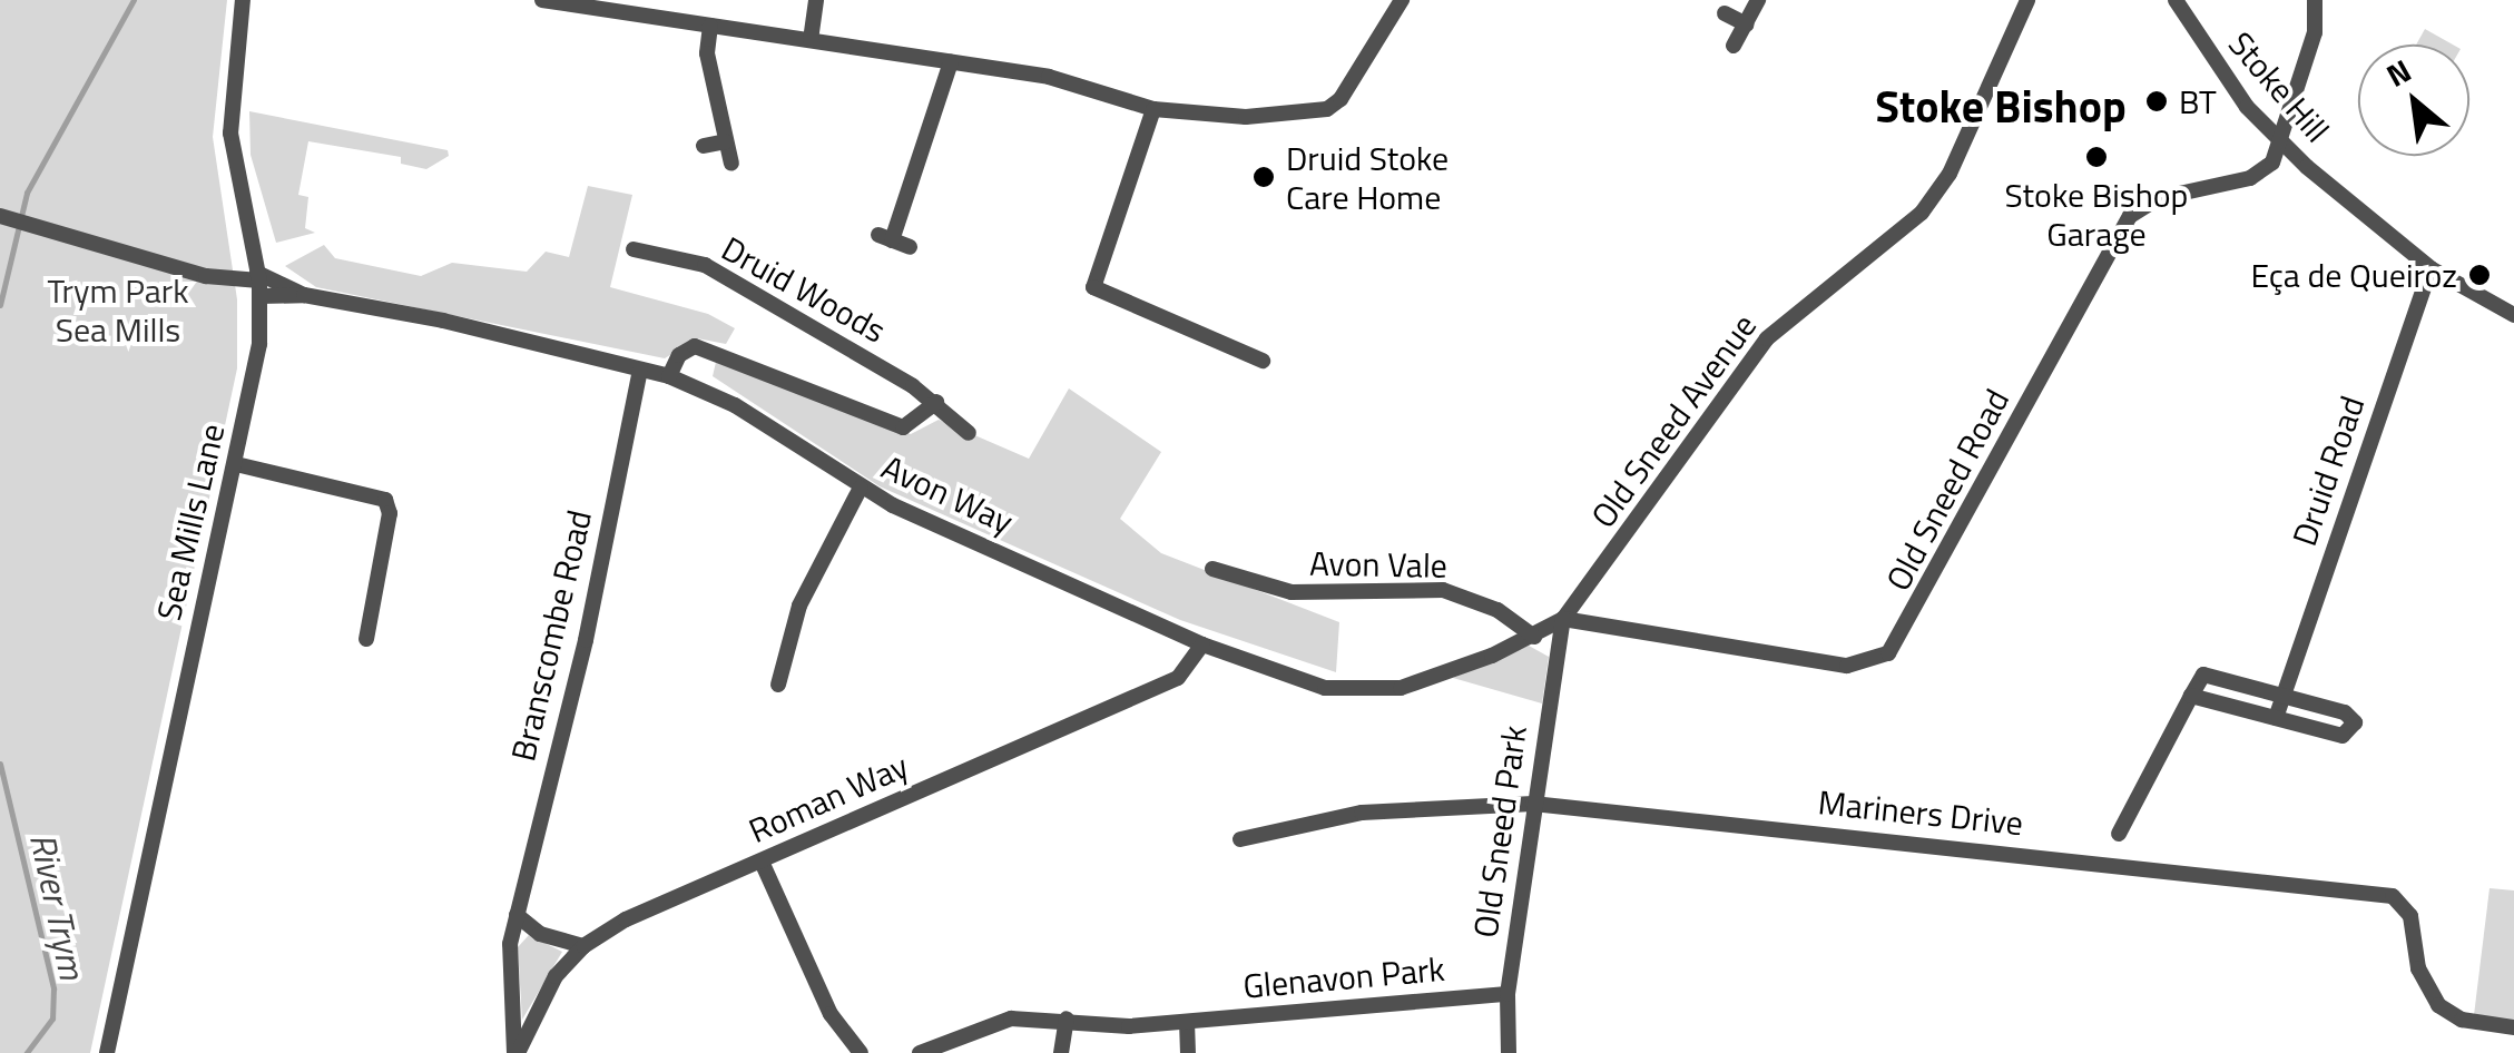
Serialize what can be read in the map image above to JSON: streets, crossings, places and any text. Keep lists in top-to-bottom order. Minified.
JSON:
{"streets":{"street":["Stoke Hill","Druid Woods","Old Sneed Avenue","Druid Road","Old Sneed Road","Avon Way","Sea Mills Lane","Avon Vale","Branscombe Road","Roman Way","Mariners Drive","Old Sneed Park","Glenavon Park"]},"crossings":[["Stoke Hill","Druid Road"],["Stoke Hill","Old Sneed Road"],["Old Sneed Avenue","Old Sneed Road"],["Old Sneed Avenue","Avon Way"],["Old Sneed Avenue","Old Sneed Park"],["Old Sneed Road","Avon Way"],["Old Sneed Road","Old Sneed Park"],["Avon Way","Sea Mills Lane"],["Avon Way","Avon Vale"],["Avon Way","Branscombe Road"],["Avon Way","Roman Way"],["Avon Way","Old Sneed Park"],["Branscombe Road","Roman Way"],["Mariners Drive","Old Sneed Park"],["Old Sneed Park","Glenavon Park"]],"districts":["Stoke Bishop"],"water":["River Trym"],"parks":["Trym Park Sea Mills"],"places":["BT","Stoke Bishop Garage","Druid Stoke Care Home","Eça de Queiroz"],"north":"top left"}
